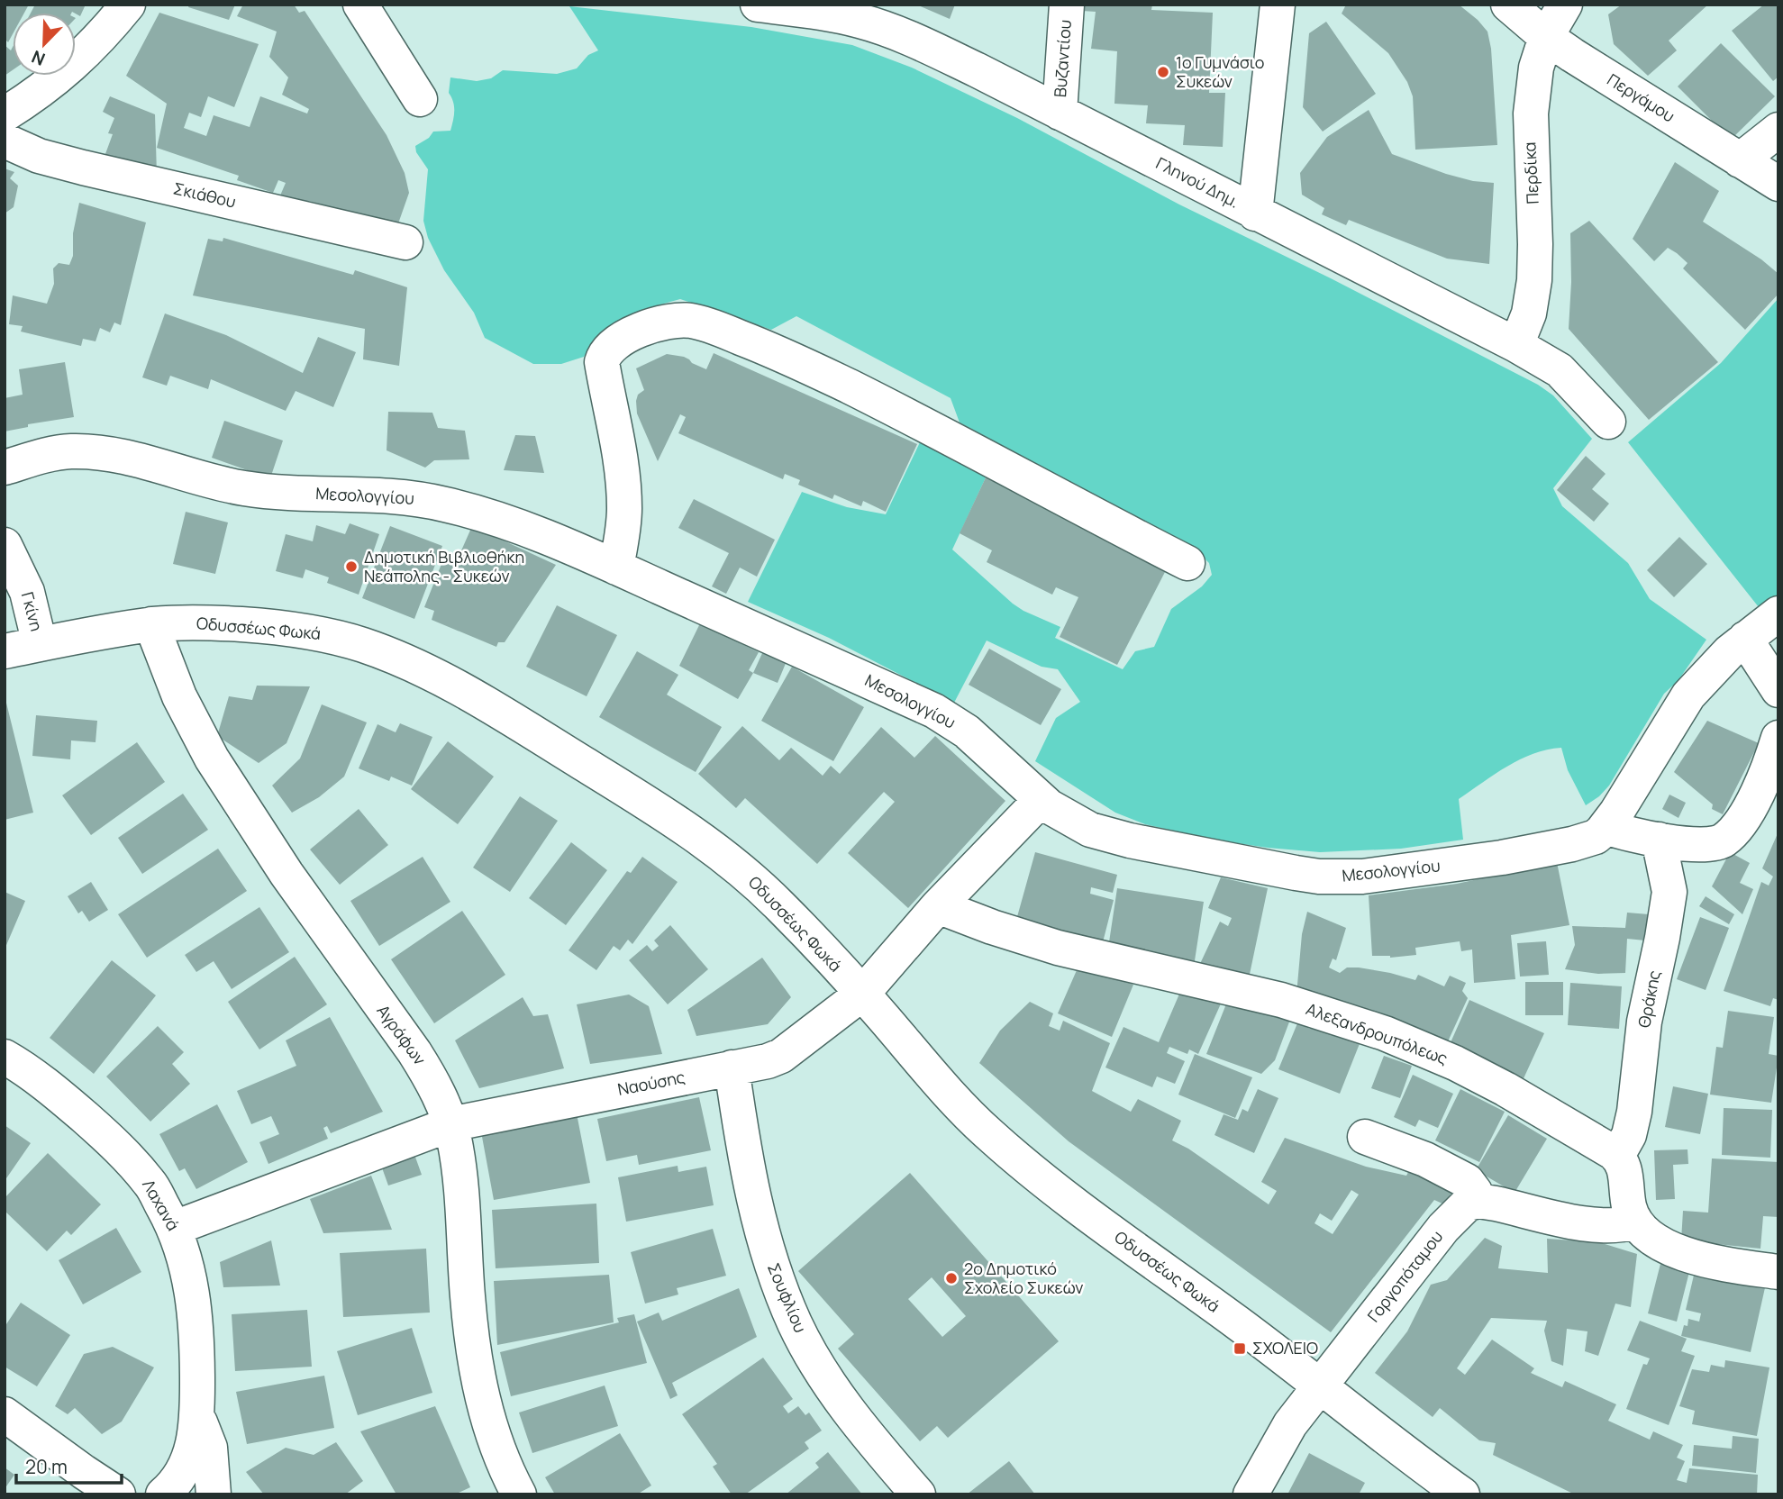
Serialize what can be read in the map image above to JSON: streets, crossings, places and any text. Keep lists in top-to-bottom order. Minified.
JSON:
{"streets":{"street":["Βυζαντίου","Περγάμου","Περδίκα","Γληνού Δημ.","Σκιάθου","Μεσολογγίου","Γκίνη","Οδυσσέως Φωκά","Θράκης","Αλεξανδρουπόλεως","Αγράφων","Ναούσης","Λαχανά","Γοργοπόταμου","Σουφλίου"]},"crossings":[["Βυζαντίου","Γληνού Δημ."],["Περγάμου","Περδίκα"],["Περδίκα","Γληνού Δημ."],["Μεσολογγίου","Ναούσης"],["Γκίνη","Οδυσσέως Φωκά"],["Οδυσσέως Φωκά","Αγράφων"],["Οδυσσέως Φωκά","Ναούσης"],["Οδυσσέως Φωκά","Γοργοπόταμου"],["Θράκης","Αλεξανδρουπόλεως"],["Αλεξανδρουπόλεως","Ναούσης"],["Αγράφων","Ναούσης"],["Ναούσης","Λαχανά"],["Ναούσης","Σουφλίου"]],"places":{"other":["1ο Γυμνάσιο Συκεών","Δημοτική Βιβλιοθήκη Νεάπολης - Συκεών","2ο Δημοτικό Σχολείο Συκεών"],"transit":["ΣΧΟΛΕΙΟ"]},"scale_bar":"20 m","north":"bottom left"}
